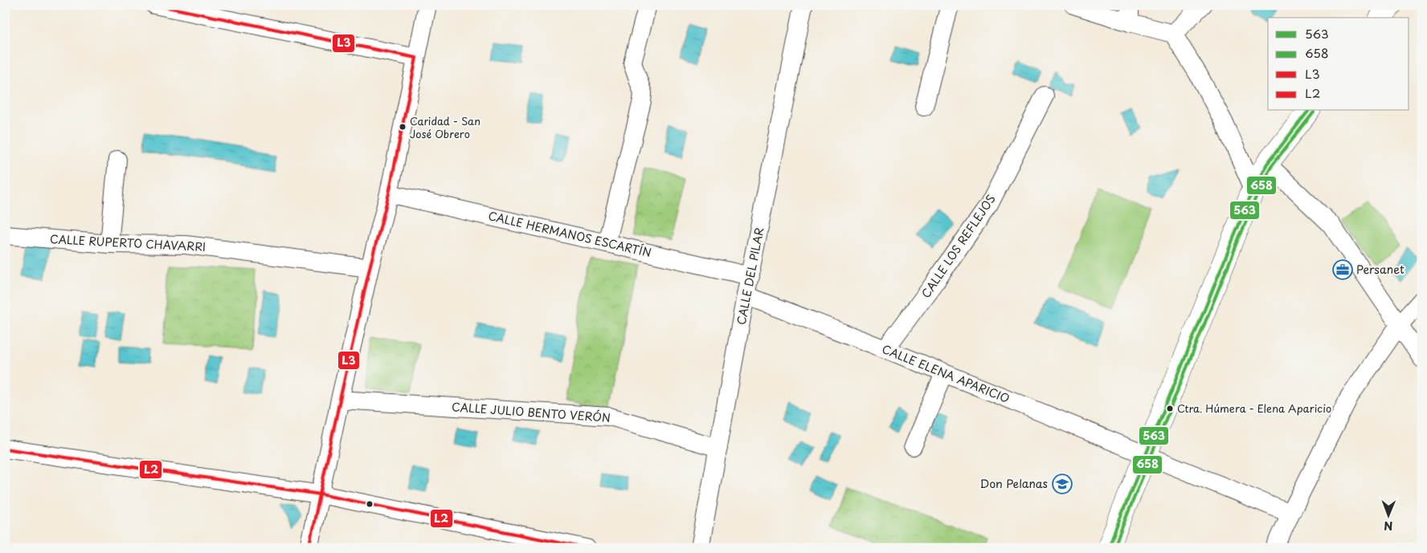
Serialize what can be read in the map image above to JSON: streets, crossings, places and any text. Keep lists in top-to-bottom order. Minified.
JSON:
{"streets":{"street":["CALLE HERMANOS ESCARTÍN","CALLE RUPERTO CHAVARRI","CALLE LOS REFLEJOS","CALLE DEL PILAR","CALLE ELENA APARICIO","CALLE JULIO BENTO VERÓN"]},"crossings":[["CALLE HERMANOS ESCARTÍN","CALLE DEL PILAR"],["CALLE LOS REFLEJOS","CALLE ELENA APARICIO"],["CALLE DEL PILAR","CALLE ELENA APARICIO"],["CALLE DEL PILAR","CALLE JULIO BENTO VERÓN"]],"places":{"other":["Caridad - San José Obrero","Ctra. Húmera - Elena Aparicio"],"office":["Persanet"],"school or university":["Don Pelanas"]},"lines":["transit line L3","transit line 563","transit line 658","transit line L2"],"legend":["563","658","L3","L2"],"north":"bottom"}
